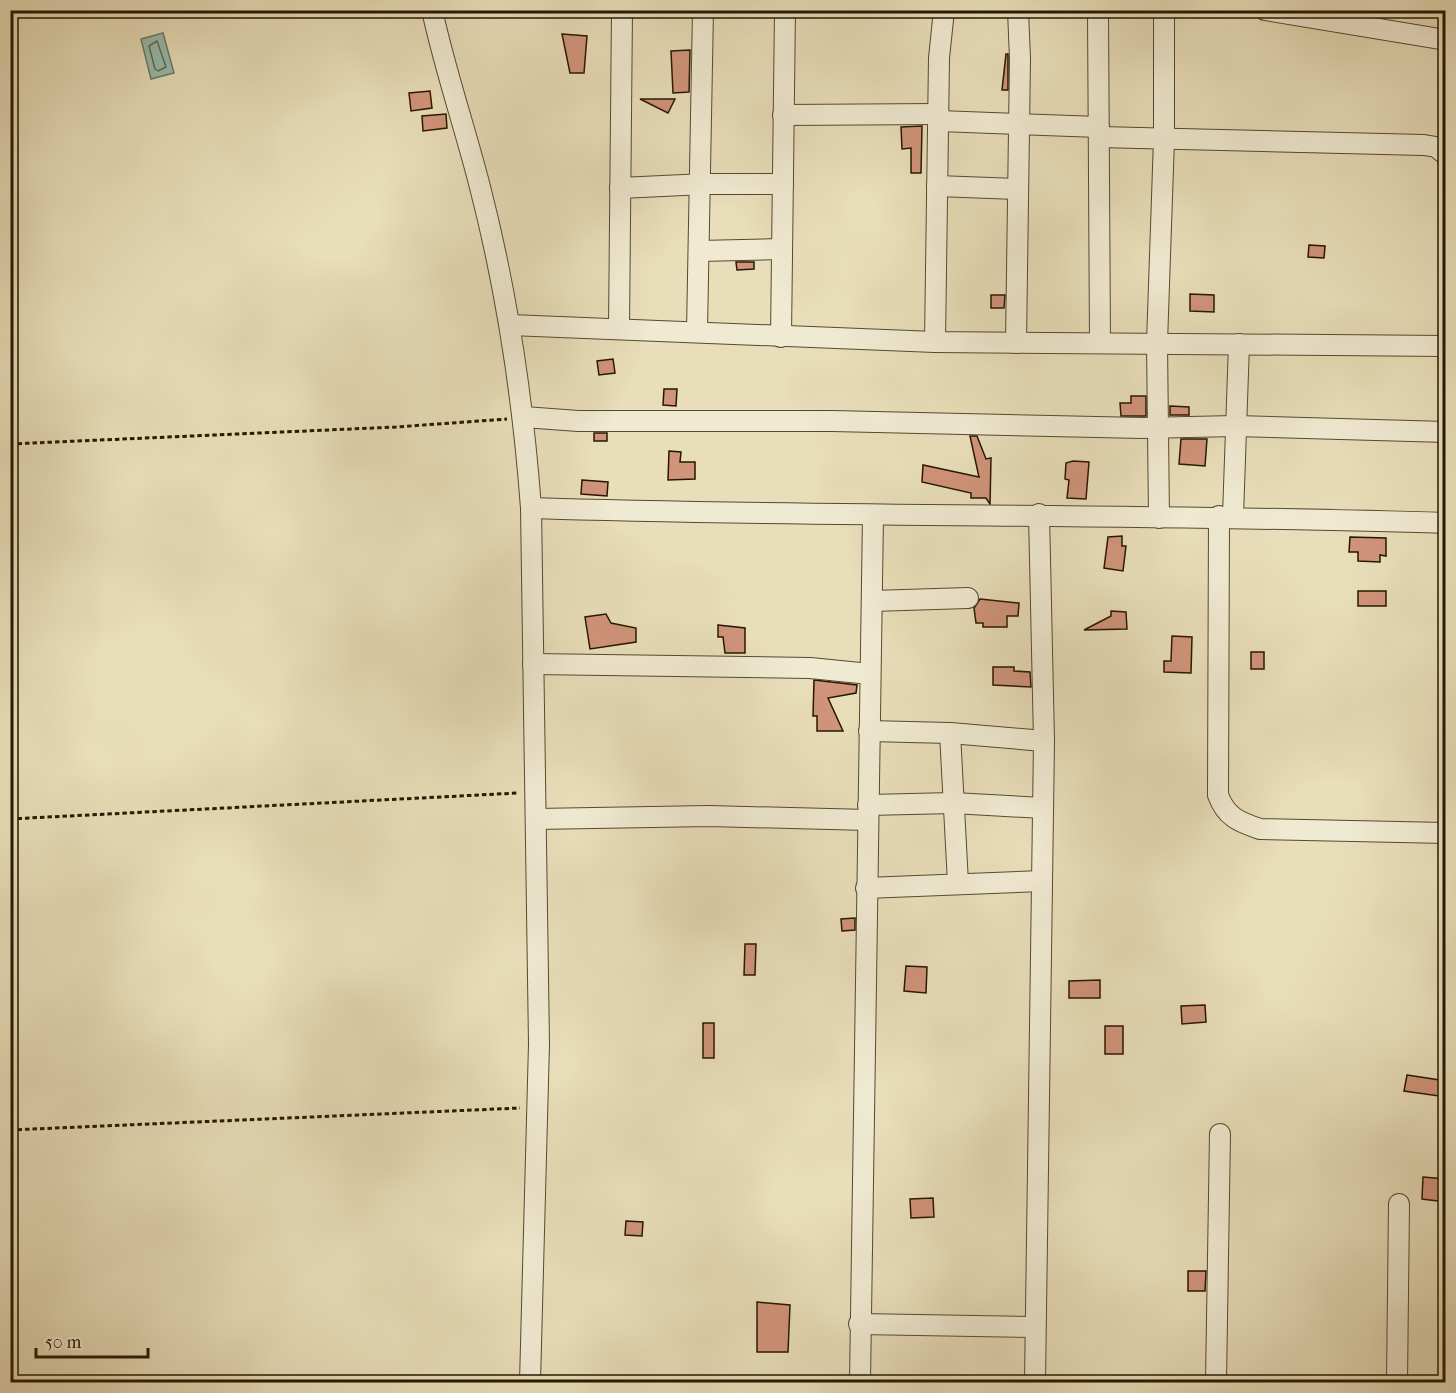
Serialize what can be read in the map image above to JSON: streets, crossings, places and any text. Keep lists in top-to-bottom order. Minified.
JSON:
{"scale_bar":"50 m"}
